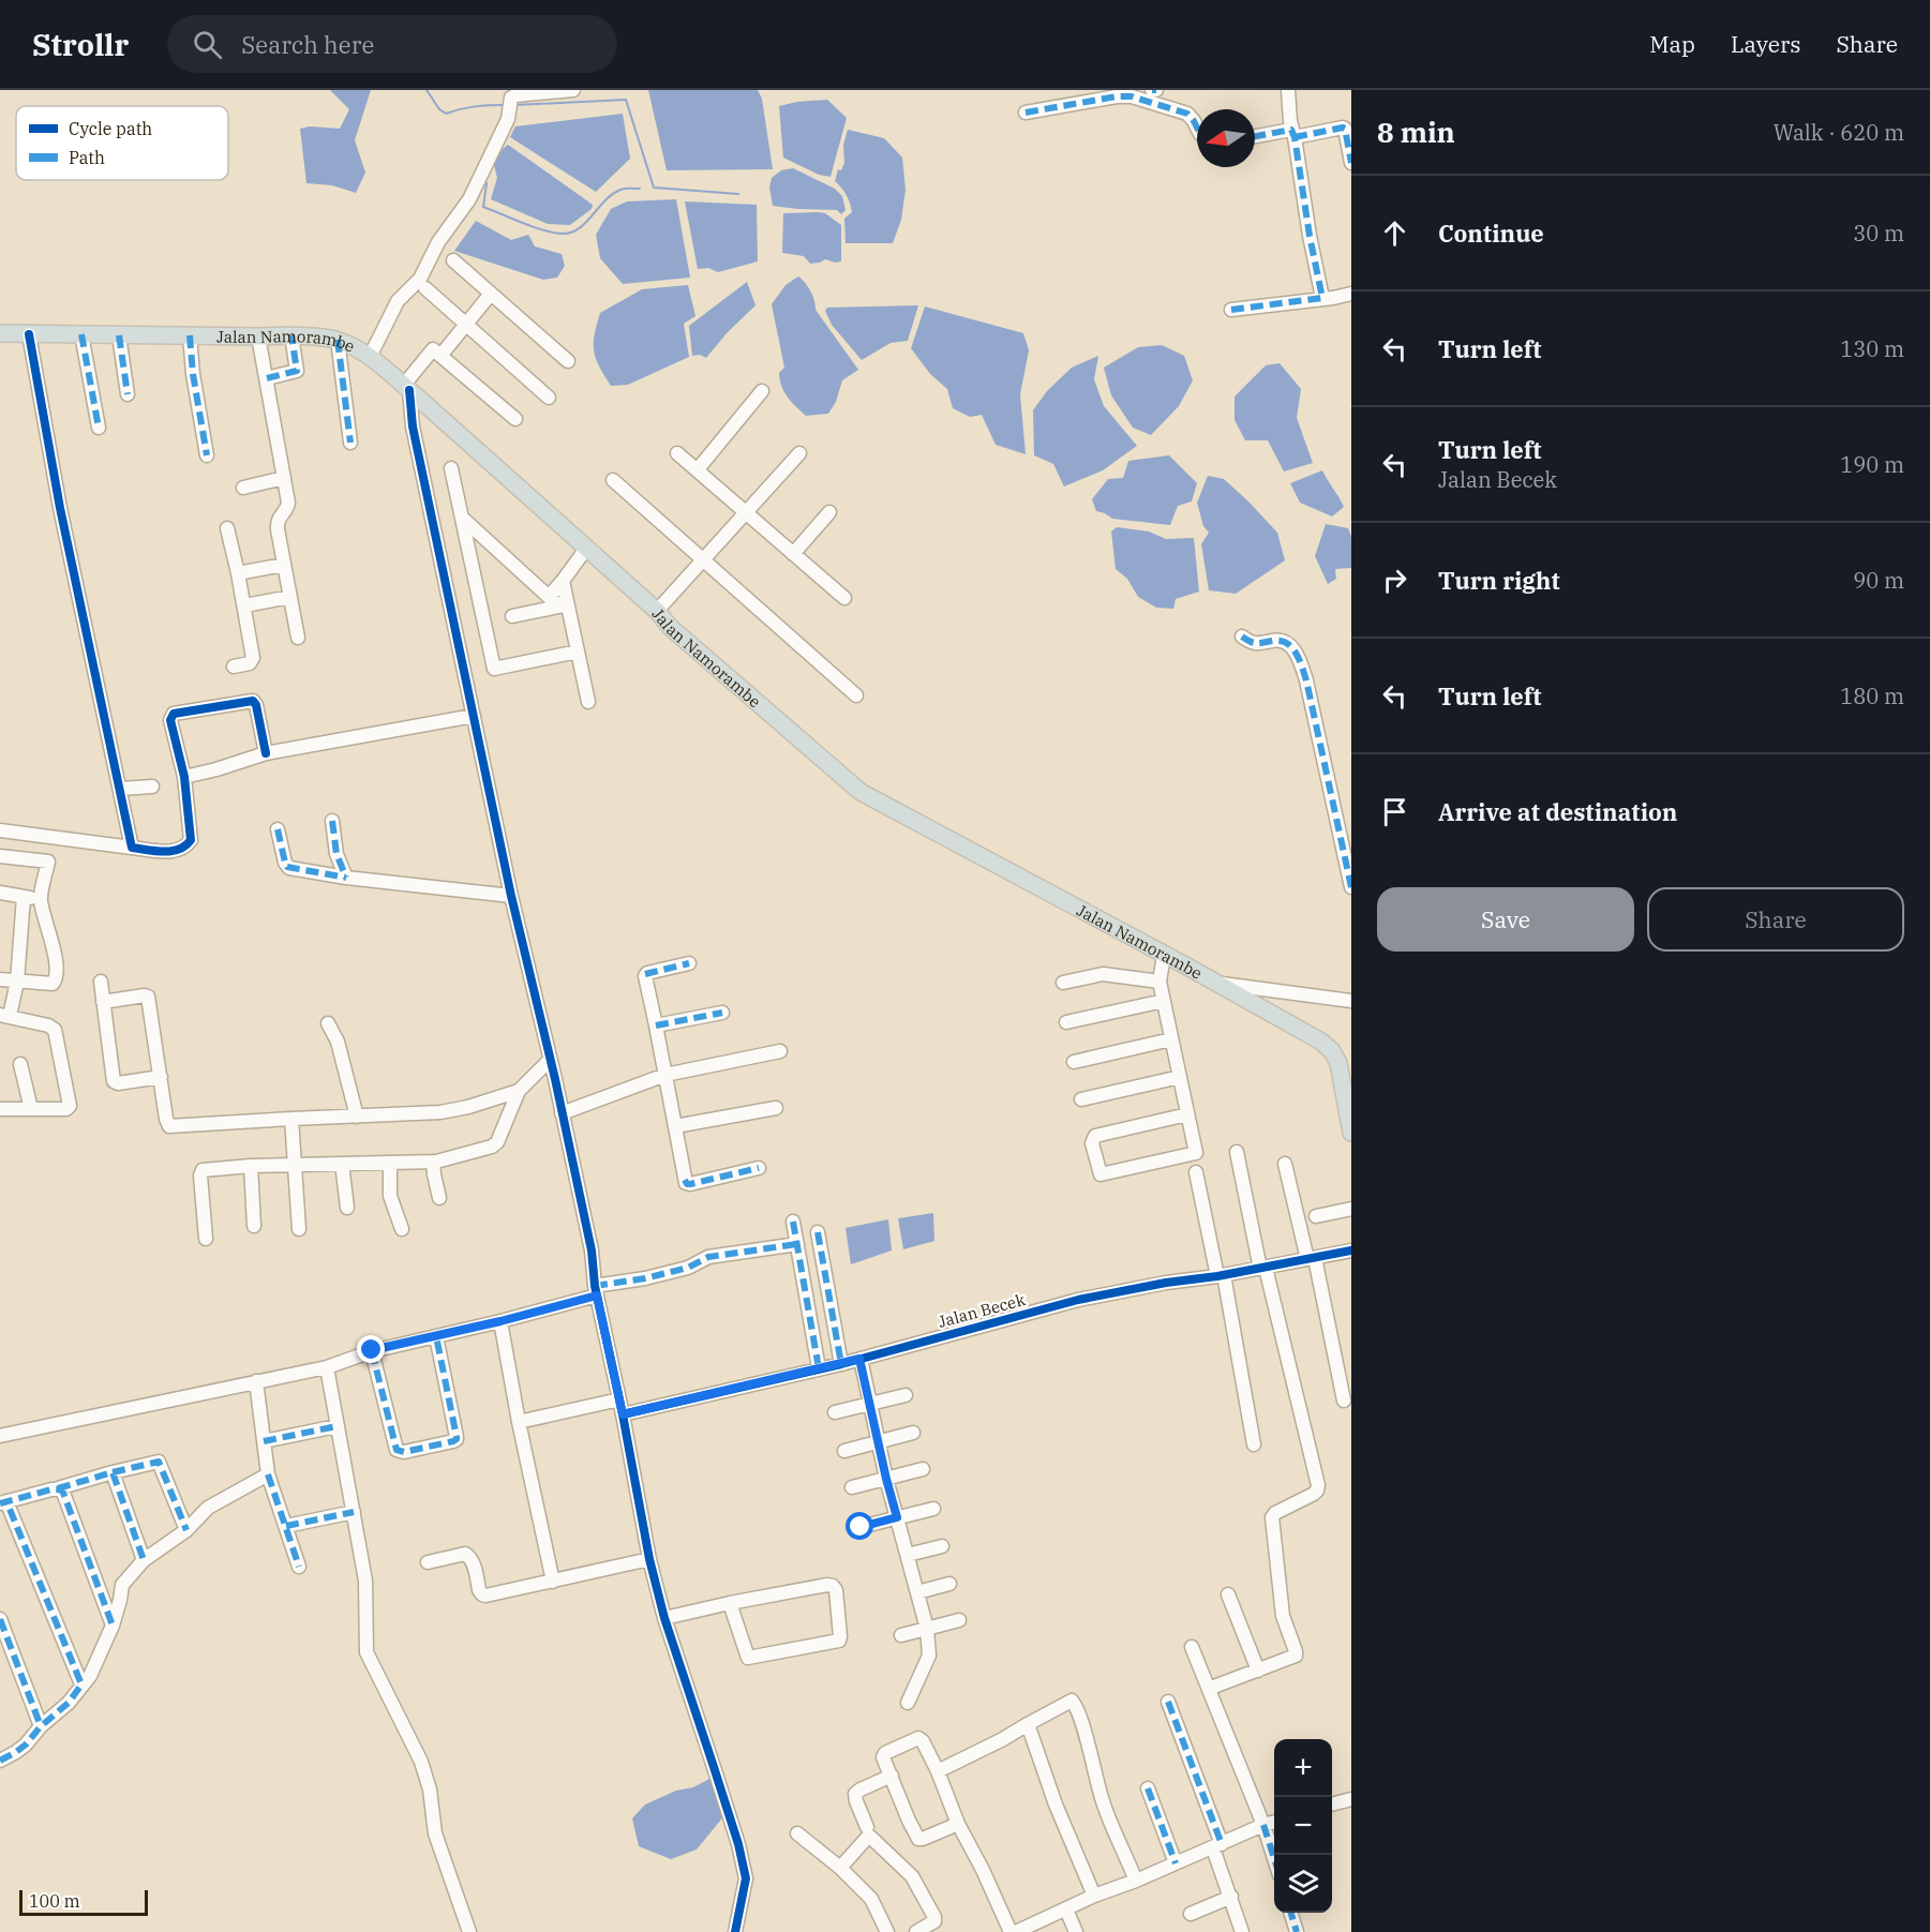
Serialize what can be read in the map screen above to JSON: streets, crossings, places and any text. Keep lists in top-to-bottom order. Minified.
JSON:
{"streets":{"main road":["Jalan Namorambe"],"street":["Jalan Becek"]},"legend":["Cycle path","Path"],"scale_bar":"100 m","north":"left","page":{"header":"Strollr","search":"Search here","nav":["Map","Layers","Share"],"heading":["8 min","Walk · 620 m"],"list":[["Continue","30 m"],["Turn left","130 m"],["Turn left","Jalan Becek","190 m"],["Turn right","90 m"],["Turn left","180 m"],"Arrive at destination"],"buttons":["Save","Share"],"map_buttons":["+","−"],"scale":"100 m"}}
